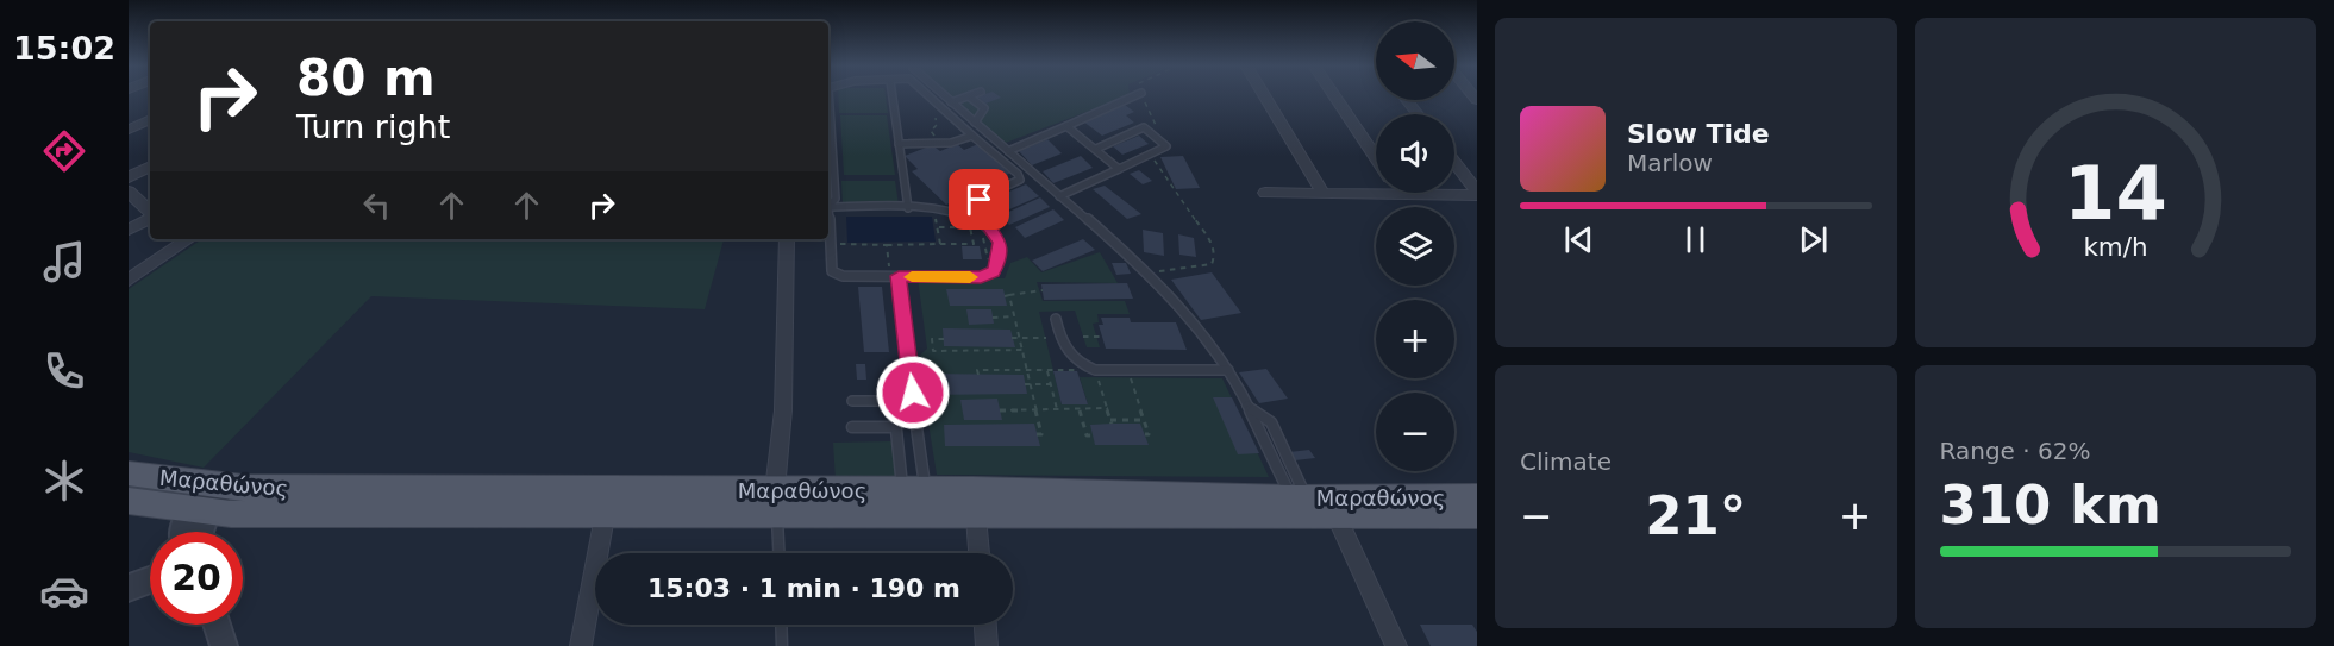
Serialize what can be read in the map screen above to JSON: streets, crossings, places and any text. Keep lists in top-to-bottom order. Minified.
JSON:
{"streets":{"main road":["Μαραθώνος"]},"north":"left","page":{"tabs":"15:02","map_buttons":["+","−"],"turn":["80 m","Turn right"],"song":["Slow Tide","Marlow"],"tile":["Climate",["Range · 62%","310 km"]],"heat":["−","21°","+"],"limit":"20","trip":"15:03 · 1 min · 190 m","gauge":["14","km/h"]}}
